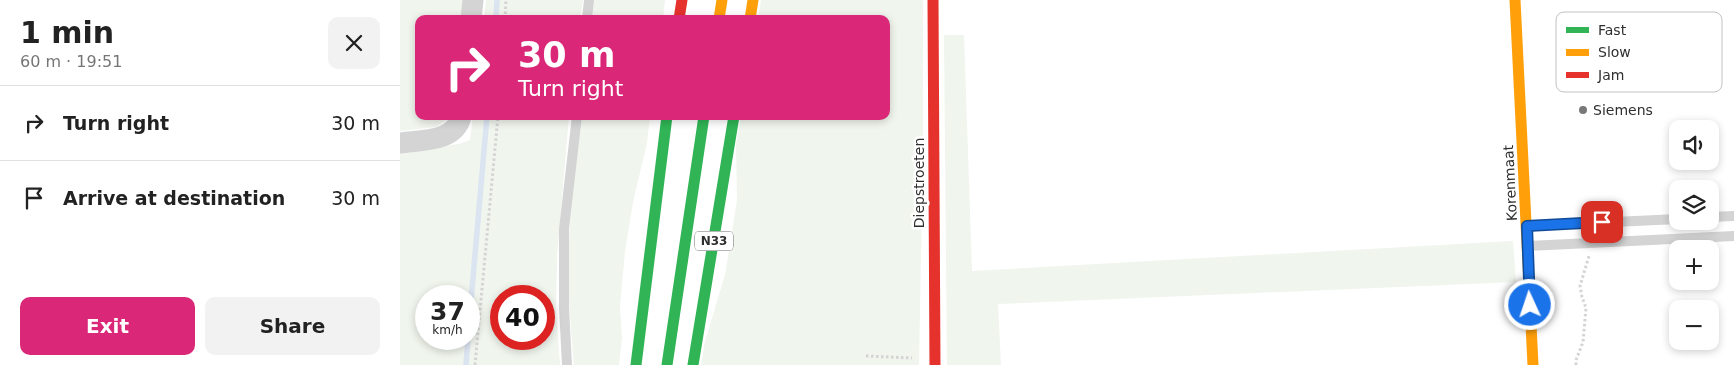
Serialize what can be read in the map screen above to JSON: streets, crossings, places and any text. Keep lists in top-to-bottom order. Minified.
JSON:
{"streets":{"main road":["Diepstroeten","Korenmaat","N33"]},"places":["Siemens"],"legend":["Fast","Slow","Jam"],"page":{"heading":["1 min","60 m · 19:51"],"turn":["30 m","Turn right"],"list":[{"name":"Turn right","value":"30 m"},{"name":"Arrive at destination","value":"30 m"}],"map_buttons":["+","−"],"speed":"37 km/h","limit":"40","buttons":["Exit","Share"]}}
